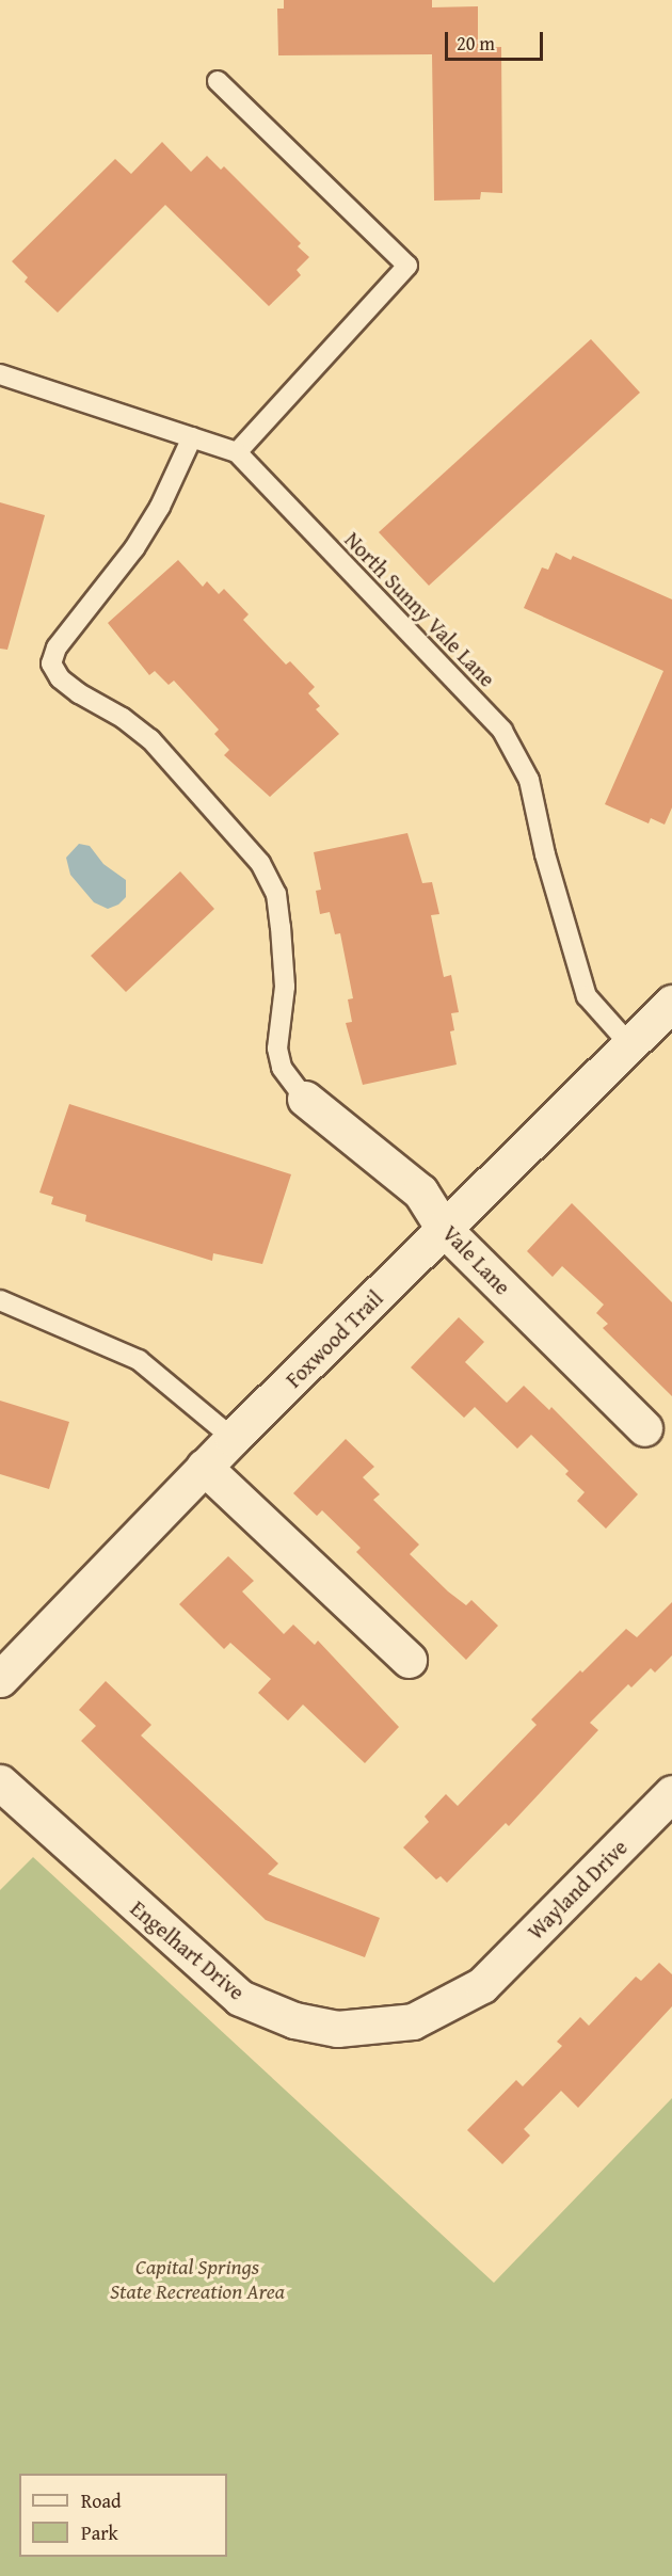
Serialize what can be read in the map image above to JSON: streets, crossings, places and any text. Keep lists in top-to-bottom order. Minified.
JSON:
{"streets":{"street":["Vale Lane","Foxwood Trail","Wayland Drive","Engelhart Drive"],"lane":["North Sunny Vale Lane"]},"crossings":[["North Sunny Vale Lane","Foxwood Trail"],["Vale Lane","Foxwood Trail"],["Wayland Drive","Engelhart Drive"]],"parks":["Capital Springs State Recreation Area"],"legend":["Road","Park"],"scale_bar":"20 m"}
